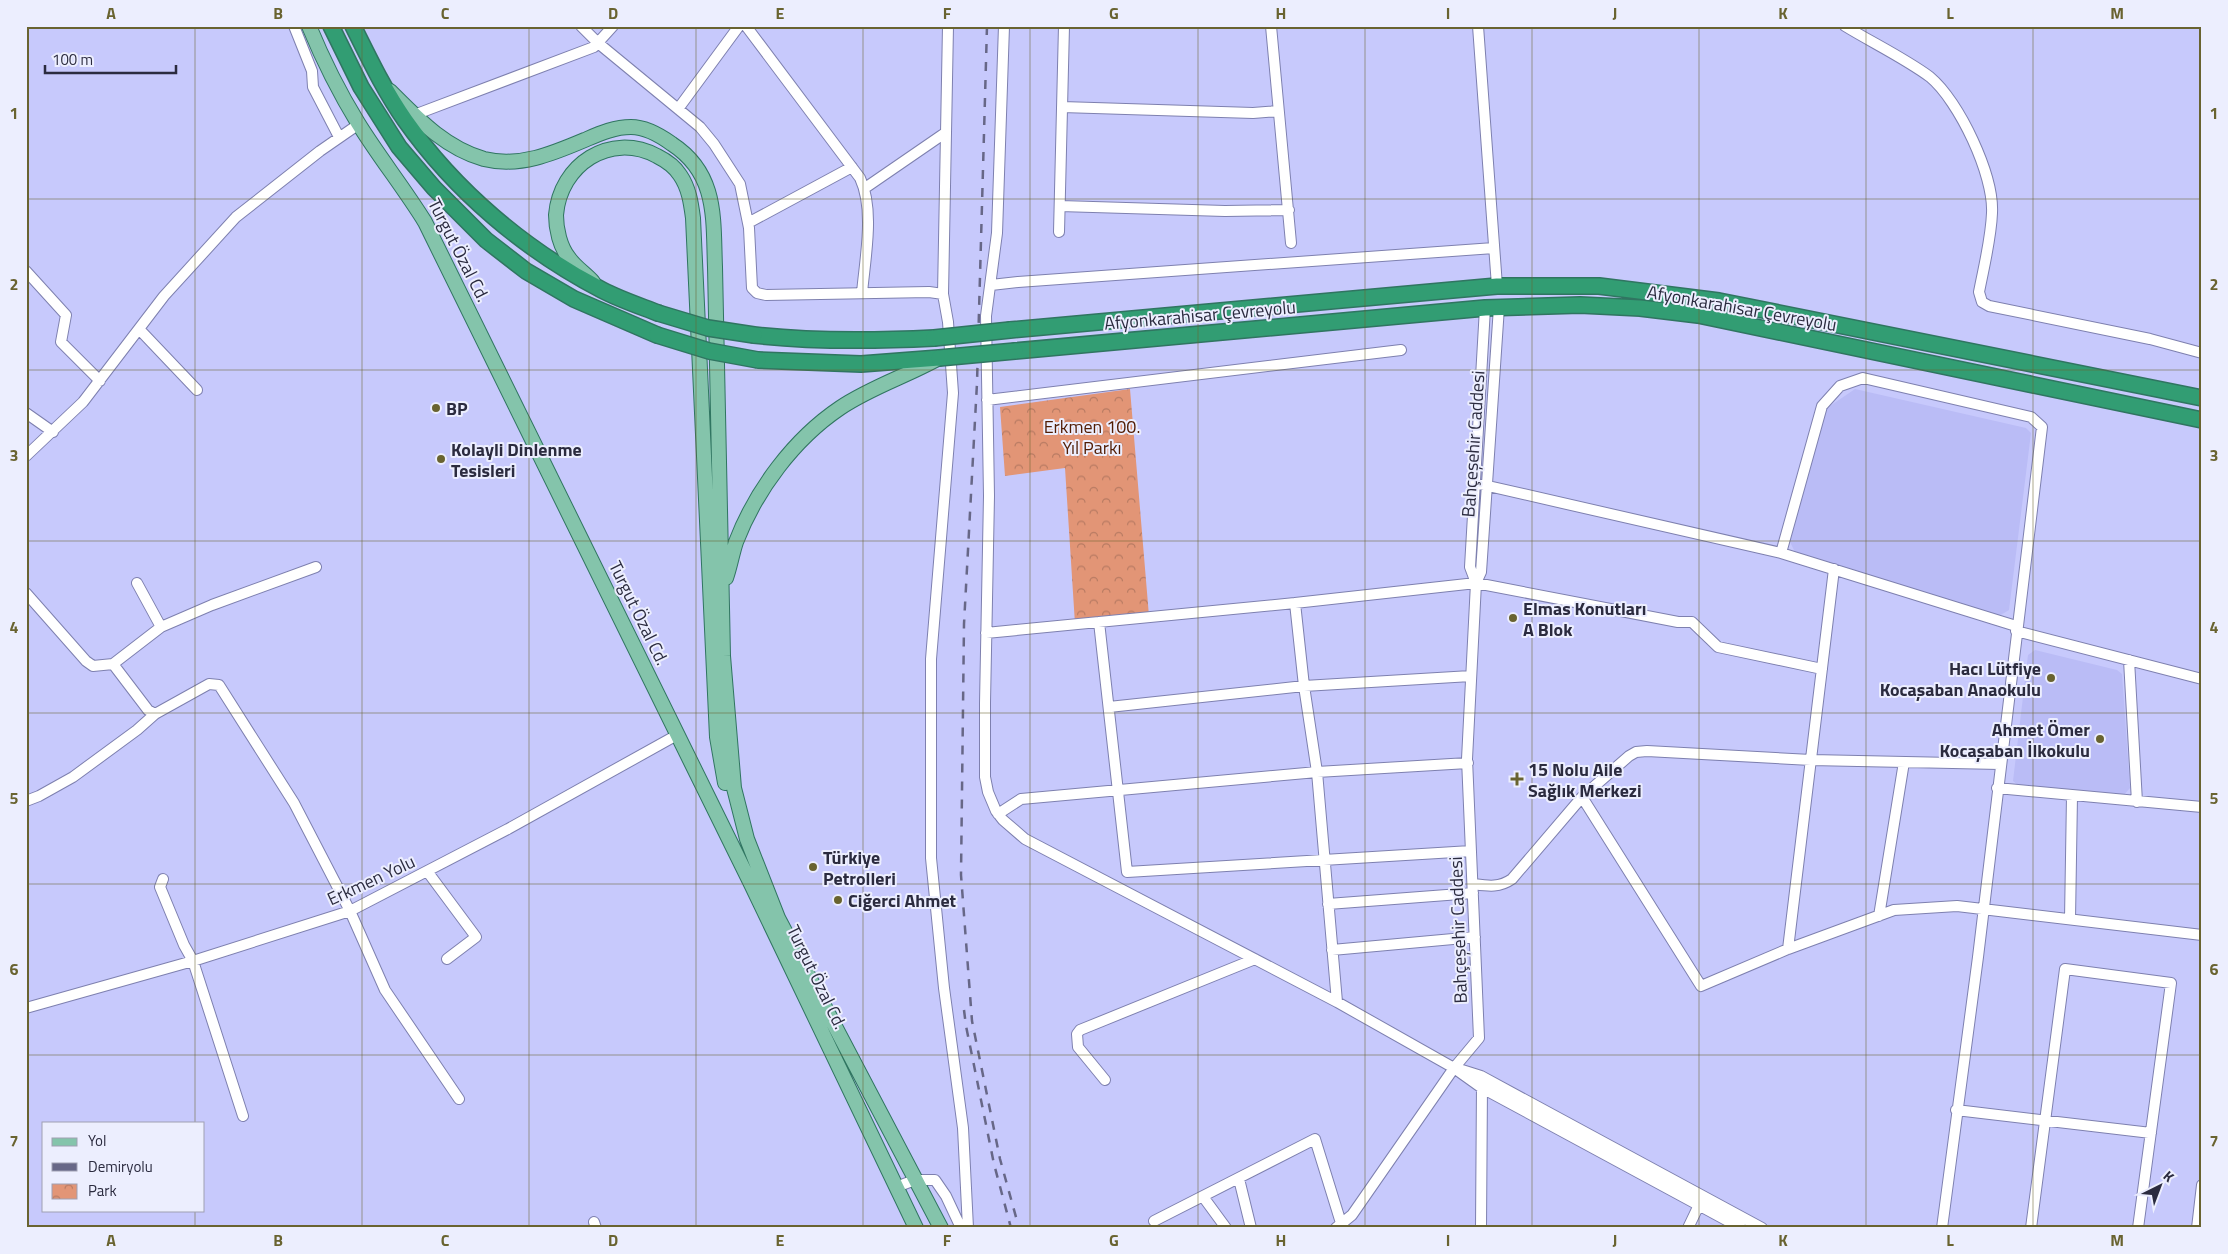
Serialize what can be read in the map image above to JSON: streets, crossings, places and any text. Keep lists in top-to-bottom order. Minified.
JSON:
{"streets":{"highway":["Afyonkarahisar Çevreyolu"],"main road":["Turgut Özal Cd."],"street":["Bahçeşehir Caddesi","Erkmen Yolu"]},"crossings":[["Turgut Özal Cd.","Erkmen Yolu"],["Afyonkarahisar Çevreyolu","Bahçeşehir Caddesi"]],"parks":["Erkmen 100. Yıl Parkı"],"places":{"other":["BP","Kolayli Dinlenme Tesisleri","Elmas Konutları A Blok","Hacı Lütfiye Kocaşaban Anaokulu","Ahmet Ömer Kocaşaban İlkokulu","Türkiye Petrolleri","Ciğerci Ahmet"],"health":["15 Nolu Aile Sağlık Merkezi"]},"legend":["Yol","Demiryolu","Park"],"scale_bar":"100 m","north":"top right","grid":{"columns":["A","B","C","D","E","F","G","H","I","J","K","L","M"],"rows":["1","2","3","4","5","6","7"]}}
